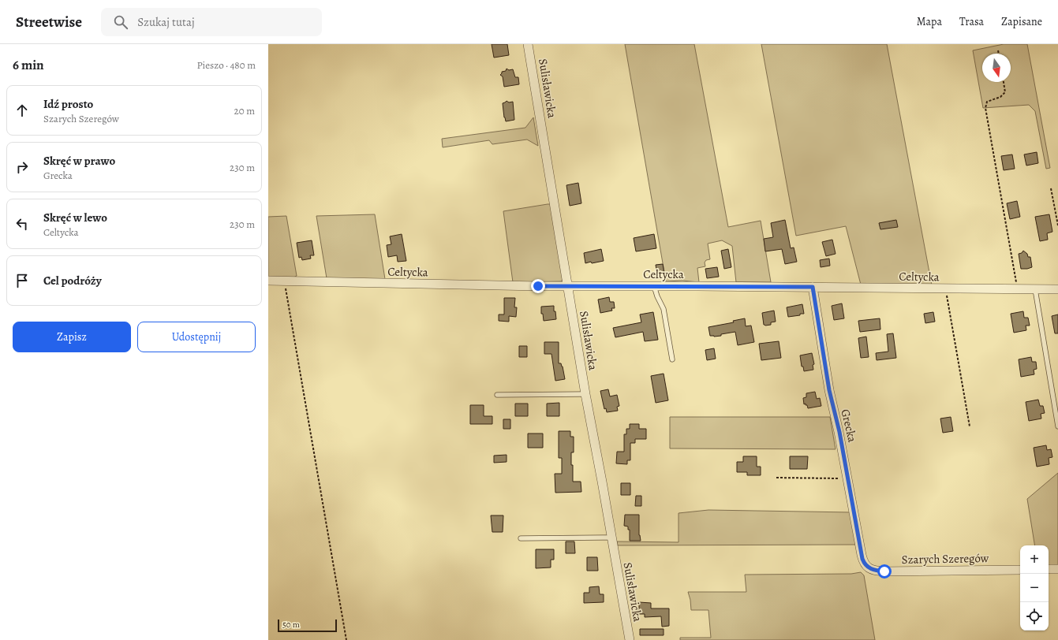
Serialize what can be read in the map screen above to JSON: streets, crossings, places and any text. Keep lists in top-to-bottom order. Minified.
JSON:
{"streets":{"street":["Sulisławicka","Celtycka","Grecka","Szarych Szeregów"]},"crossings":[["Sulisławicka","Celtycka"],["Celtycka","Grecka"],["Grecka","Szarych Szeregów"]],"scale_bar":"50 m","north":"bottom","page":{"header":"Streetwise","search":"Szukaj tutaj","nav":["Mapa","Trasa","Zapisane"],"heading":["6 min","Pieszo · 480 m"],"list":[["Idź prosto","Szarych Szeregów","20 m"],["Skręć w prawo","Grecka","230 m"],["Skręć w lewo","Celtycka","230 m"],"Cel podróży"],"buttons":["Zapisz","Udostępnij"],"map_buttons":["+","−"],"scale":"50 m"}}
